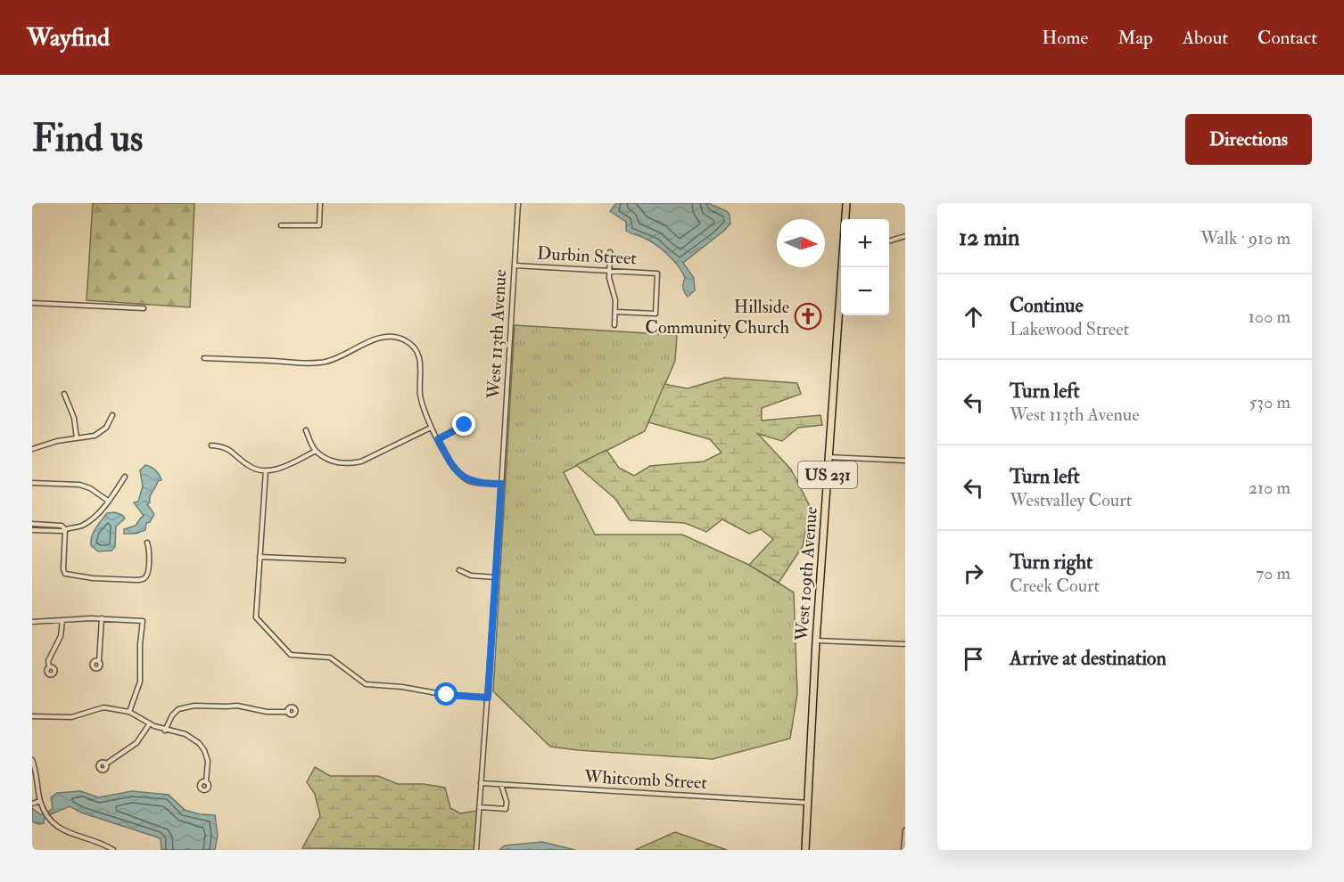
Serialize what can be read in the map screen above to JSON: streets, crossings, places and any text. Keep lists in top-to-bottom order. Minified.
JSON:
{"streets":{"main road":["US 231","West 109th Avenue"],"street":["Durbin Street","West 113th Avenue","Whitcomb Street"]},"crossings":[["Durbin Street","West 113th Avenue"],["West 113th Avenue","Whitcomb Street"],["West 109th Avenue","Whitcomb Street"]],"places":{"church":["Hillside Community Church"]},"north":"right","page":{"header":"Wayfind","nav":["Home","Map","About","Contact"],"buttons":"Directions","title":"Find us","heading":["12 min","Walk · 910 m"],"map_buttons":["+","−"],"list":[["Continue","Lakewood Street","100 m"],["Turn left","West 113th Avenue","530 m"],["Turn left","Westvalley Court","210 m"],["Turn right","Creek Court","70 m"],"Arrive at destination"]}}
